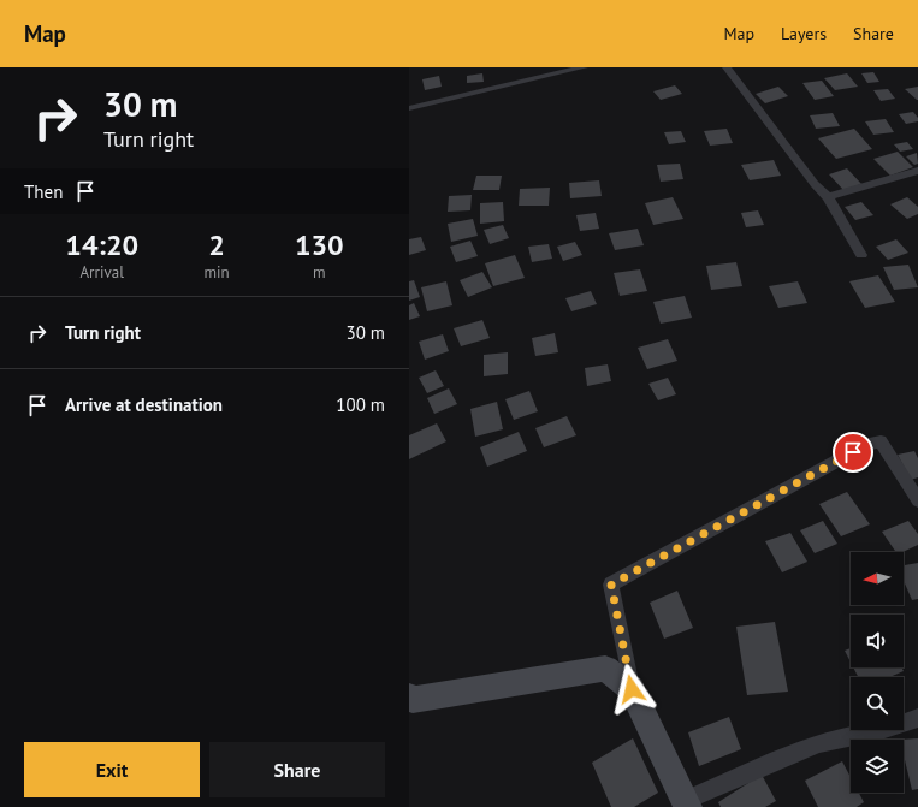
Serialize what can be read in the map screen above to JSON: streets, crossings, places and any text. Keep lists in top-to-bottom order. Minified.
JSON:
{"north":"left","page":{"header":"Map","nav":["Map","Layers","Share"],"turn":["30 m","Turn right"],"then":"Then","eta":["14:20","Arrival","2","min","130","m"],"list":[{"name":"Turn right","value":"30 m"},{"name":"Arrive at destination","value":"100 m"}],"buttons":["Exit","Share"]}}
